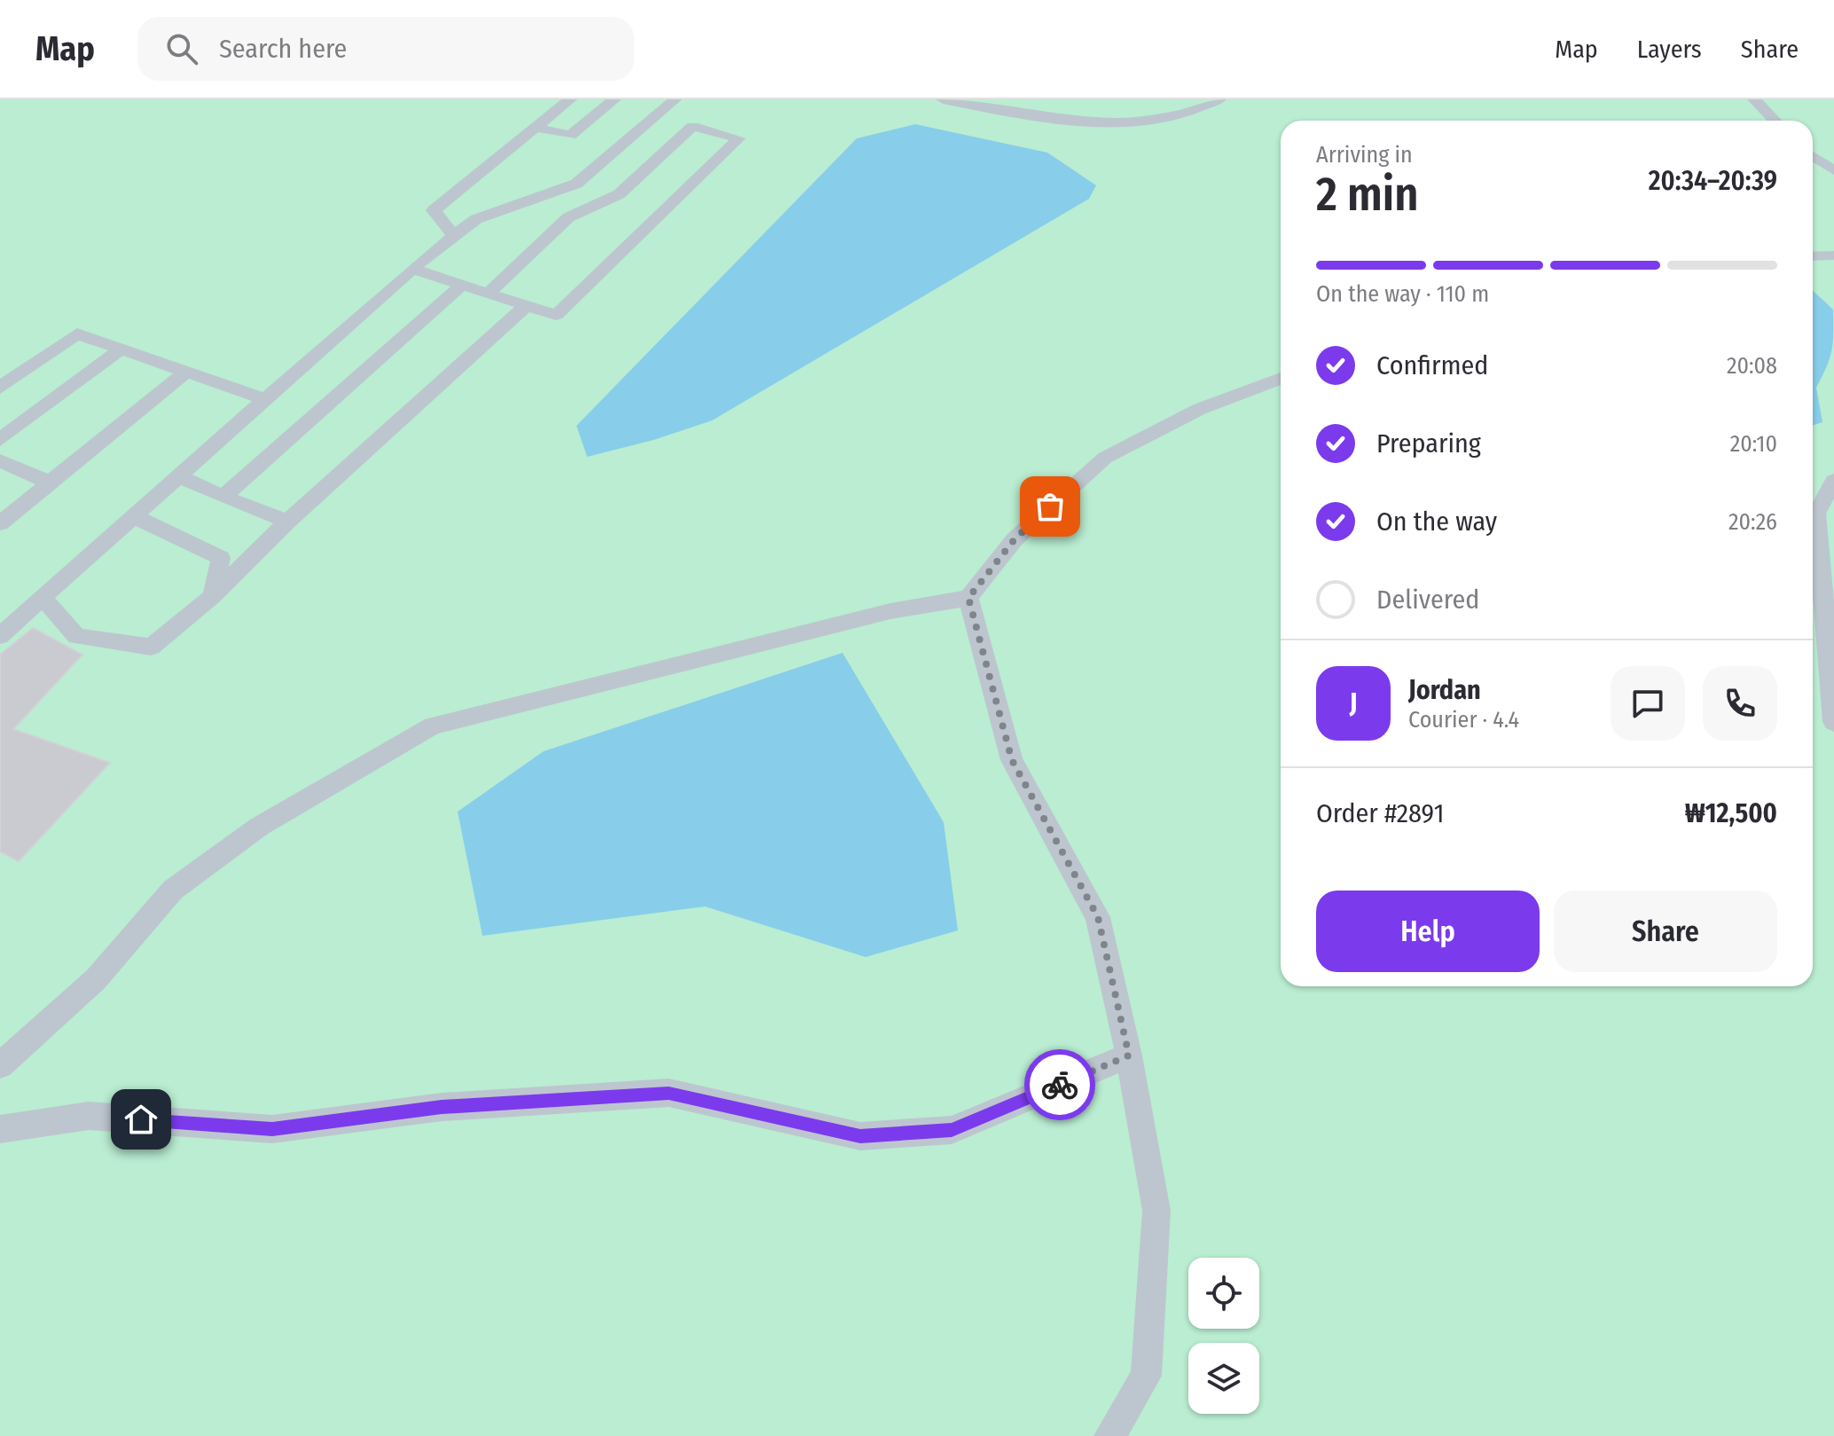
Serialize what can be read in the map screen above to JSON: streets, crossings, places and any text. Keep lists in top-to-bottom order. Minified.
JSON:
{"page":{"header":"Map","search":"Search here","nav":["Map","Layers","Share"],"heading":["2 min","Arriving in","20:34–20:39"],"panel":["Jordan","Courier · 4.4","Order #2891","₩12,500"],"bar":"On the way · 110 m","list":[["Confirmed","20:08"],["Preparing","20:10"],["On the way","20:26"],"Delivered"],"round":"J","buttons":["Help","Share"]}}
